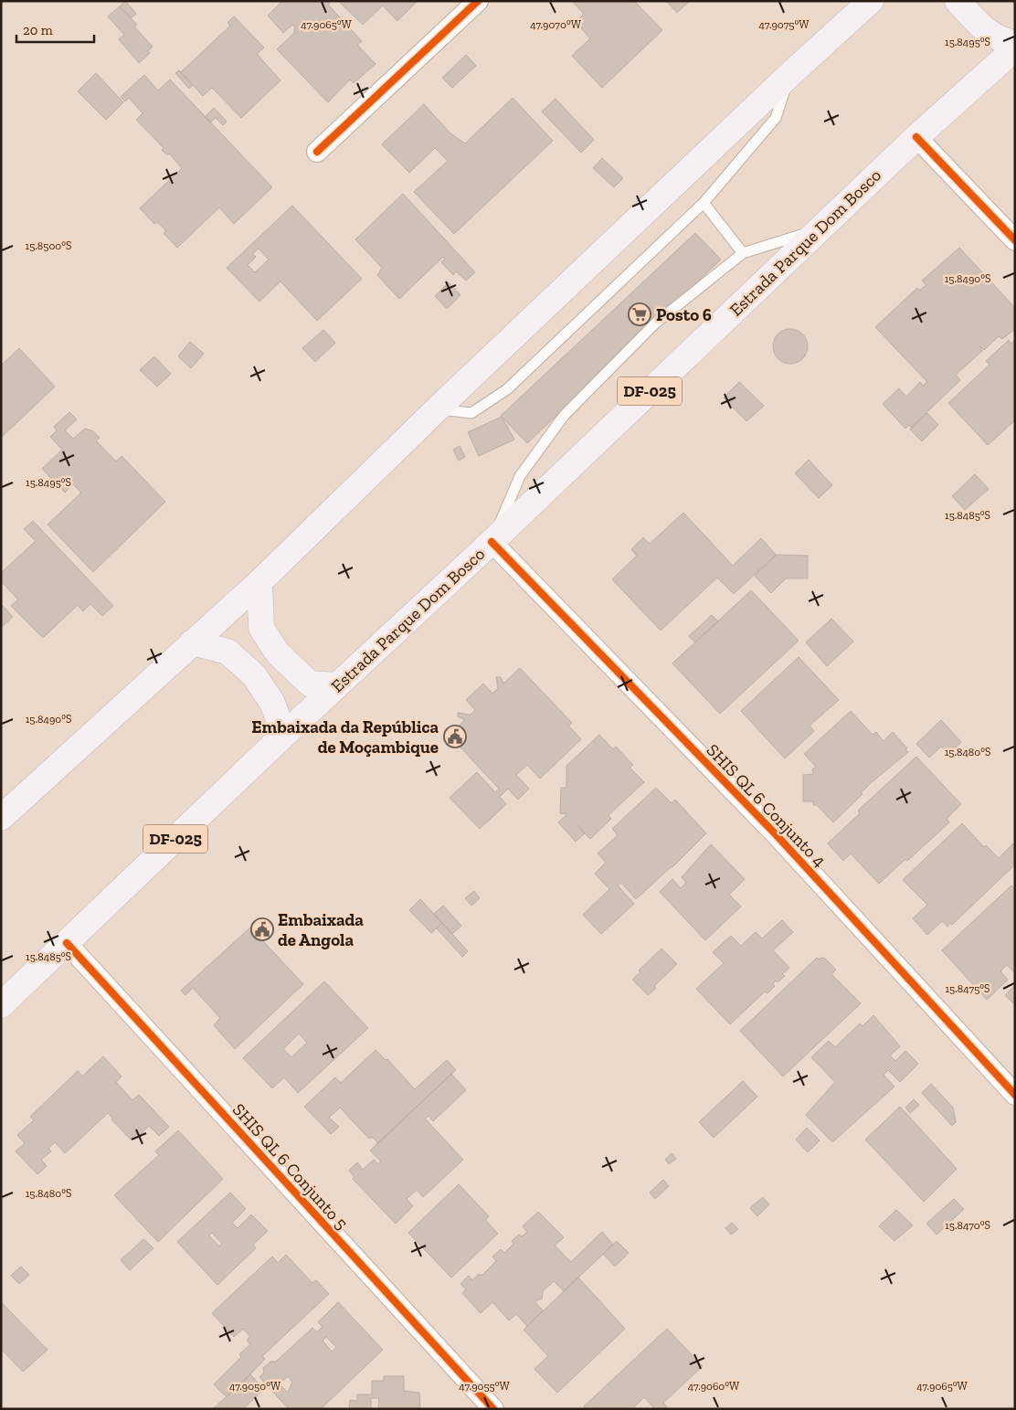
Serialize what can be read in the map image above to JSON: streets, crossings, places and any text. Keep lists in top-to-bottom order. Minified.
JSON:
{"streets":{"main road":["Estrada Parque Dom Bosco","DF-025"],"street":["SHIS QL 6 Conjunto 4","SHIS QL 6 Conjunto 5"]},"crossings":[["Estrada Parque Dom Bosco","SHIS QL 6 Conjunto 4"],["Estrada Parque Dom Bosco","SHIS QL 6 Conjunto 5"]],"places":{"supermarket":["Posto 6"],"public building":["Embaixada da República de Moçambique","Embaixada de Angola"]},"scale_bar":"20 m","coordinates":["47.9065°W","47.9070°W","47.9075°W","15.8495°S","15.8500°S","15.8490°S","15.8485°S","15.8480°S","15.8475°S","15.8470°S","47.9050°W","47.9055°W","47.9060°W"]}
